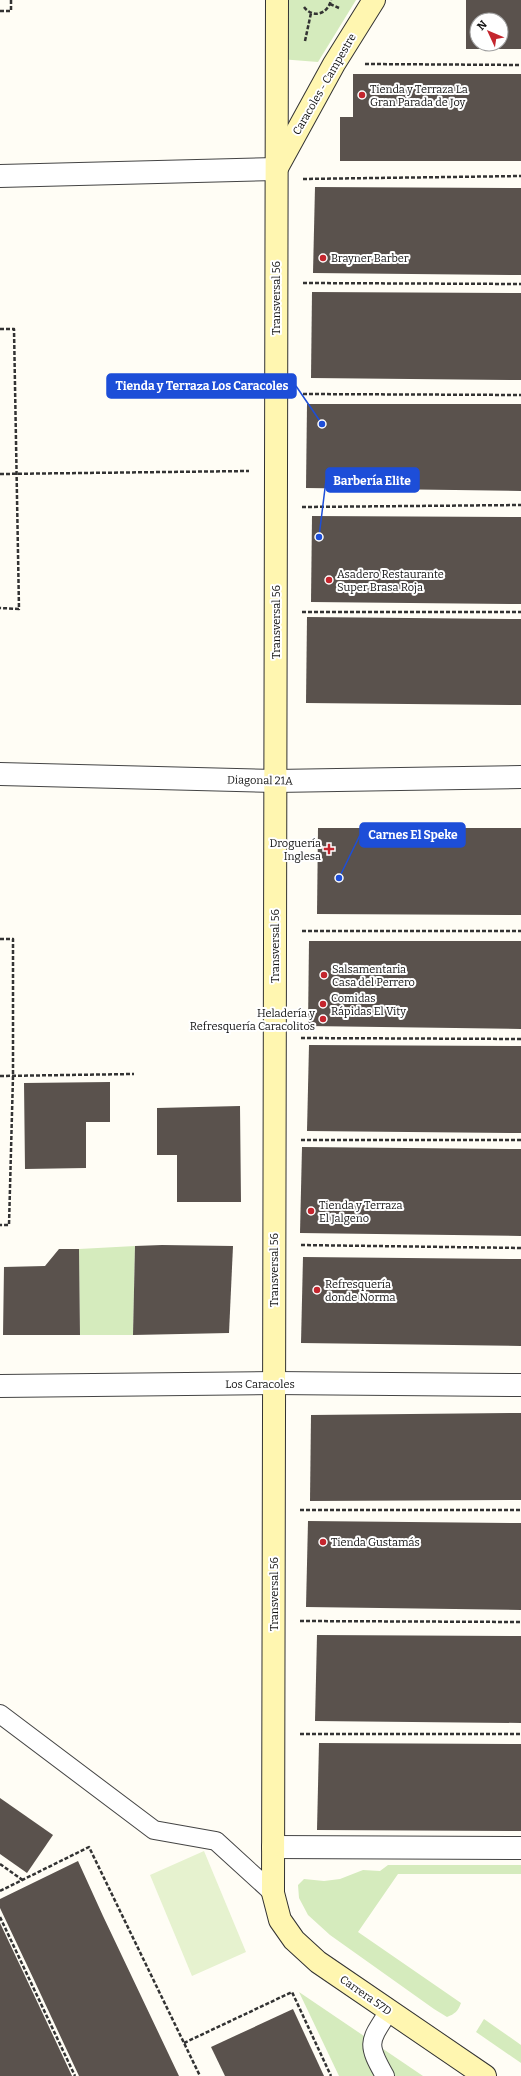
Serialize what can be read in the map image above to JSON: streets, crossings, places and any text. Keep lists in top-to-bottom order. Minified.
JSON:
{"streets":{"street":["Caracoles - Campestre","Transversal 56","Diagonal 21A","Los Caracoles","Carrera 57D"]},"crossings":[["Caracoles - Campestre","Transversal 56"],["Transversal 56","Diagonal 21A"],["Transversal 56","Los Caracoles"],["Transversal 56","Carrera 57D"]],"places":{"other":["Tienda y Terraza La Gran Parada de Joy","Brayner Barber","Tienda y Terraza Los Caracoles","Barbería Elite","Asadero Restaurante Super Brasa Roja","Carnes El Speke","Salsamentaria Casa del Perrero","Comidas Rápidas El Vity","Heladería y Refresquería Caracolitos","Tienda y Terraza El Jalgeno","Refresquería donde Norma","Tienda Gustamás"],"health":["Droguería Inglesa"]},"north":"top left"}
